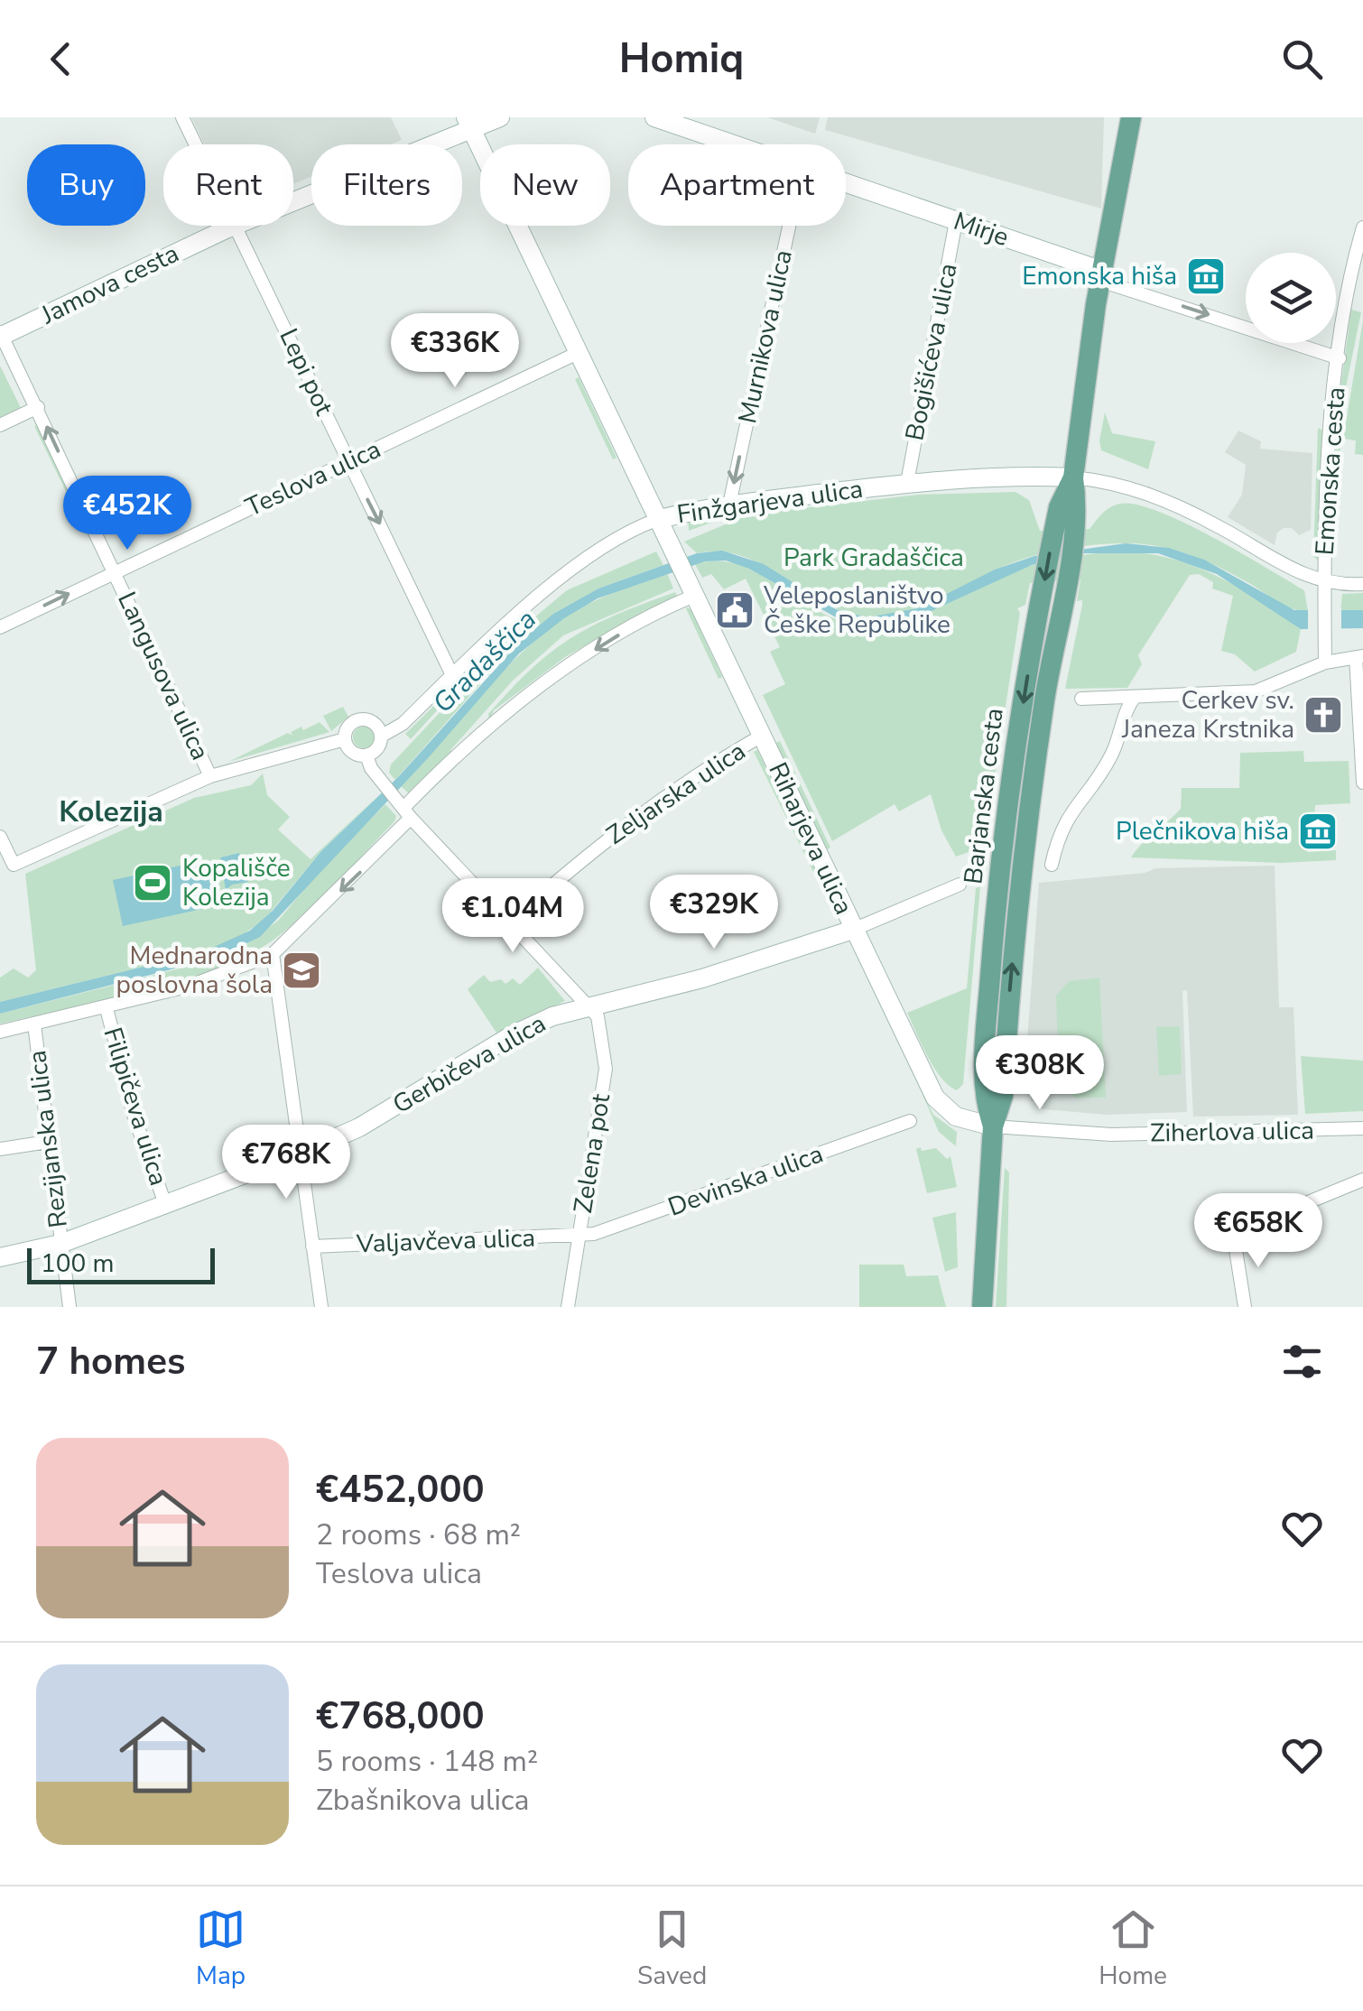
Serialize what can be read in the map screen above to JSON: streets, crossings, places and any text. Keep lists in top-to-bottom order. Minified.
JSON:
{"streets":{"main road":["Barjanska cesta"],"street":["Mirje","Jamova cesta","Murnikova ulica","Bogišićeva ulica","Lepi pot","Emonska cesta","Teslova ulica","Finžgarjeva ulica","Langusova ulica","Zeljarska ulica","Riharjeva ulica","Gerbičeva ulica","Filipičeva ulica","Ziherlova ulica","Rezijanska ulica","Zelena pot","Devinska ulica","Valjavčeva ulica"]},"crossings":[["Mirje","Bogišićeva ulica"],["Mirje","Emonska cesta"],["Mirje","Barjanska cesta"],["Jamova cesta","Langusova ulica"],["Jamova cesta","Riharjeva ulica"],["Murnikova ulica","Finžgarjeva ulica"],["Bogišićeva ulica","Finžgarjeva ulica"],["Lepi pot","Teslova ulica"],["Lepi pot","Finžgarjeva ulica"],["Teslova ulica","Langusova ulica"],["Teslova ulica","Riharjeva ulica"],["Finžgarjeva ulica","Barjanska cesta"],["Finžgarjeva ulica","Riharjeva ulica"],["Finžgarjeva ulica","Zelena pot"],["Zeljarska ulica","Riharjeva ulica"],["Zeljarska ulica","Zelena pot"],["Barjanska cesta","Riharjeva ulica"],["Barjanska cesta","Ziherlova ulica"],["Riharjeva ulica","Gerbičeva ulica"],["Riharjeva ulica","Ziherlova ulica"],["Gerbičeva ulica","Filipičeva ulica"],["Gerbičeva ulica","Rezijanska ulica"],["Gerbičeva ulica","Zelena pot"],["Zelena pot","Devinska ulica"],["Zelena pot","Valjavčeva ulica"],["Devinska ulica","Valjavčeva ulica"]],"one_way":["Mirje","Murnikova ulica","Lepi pot","Langusova ulica"],"districts":["Kolezija"],"water":["Gradaščica"],"parks":["Park Gradaščica"],"places":{"museum":["Emonska hiša","Plečnikova hiša"],"public building":["Veleposlaništvo Češke Republike"],"church":["Cerkev sv. Janeza Krstnika"],"sports":["Kopališče Kolezija"],"school or university":["Mednarodna poslovna šola"]},"scale_bar":"100 m","page":{"header":"Homiq","chip":["Buy","Rent","Filters","New","Apartment"],"price":["€336K","€452K","€329K","€1.04M","€308K","€768K","€658K"],"scale":"100 m","heading":"7 homes","list":[{"name":"€452,000","note":"2 rooms · 68 m² · Teslova ulica"},{"name":"€768,000","note":"5 rooms · 148 m² · Zbašnikova ulica"}],"tabs":["Map","Saved","Home"]}}
